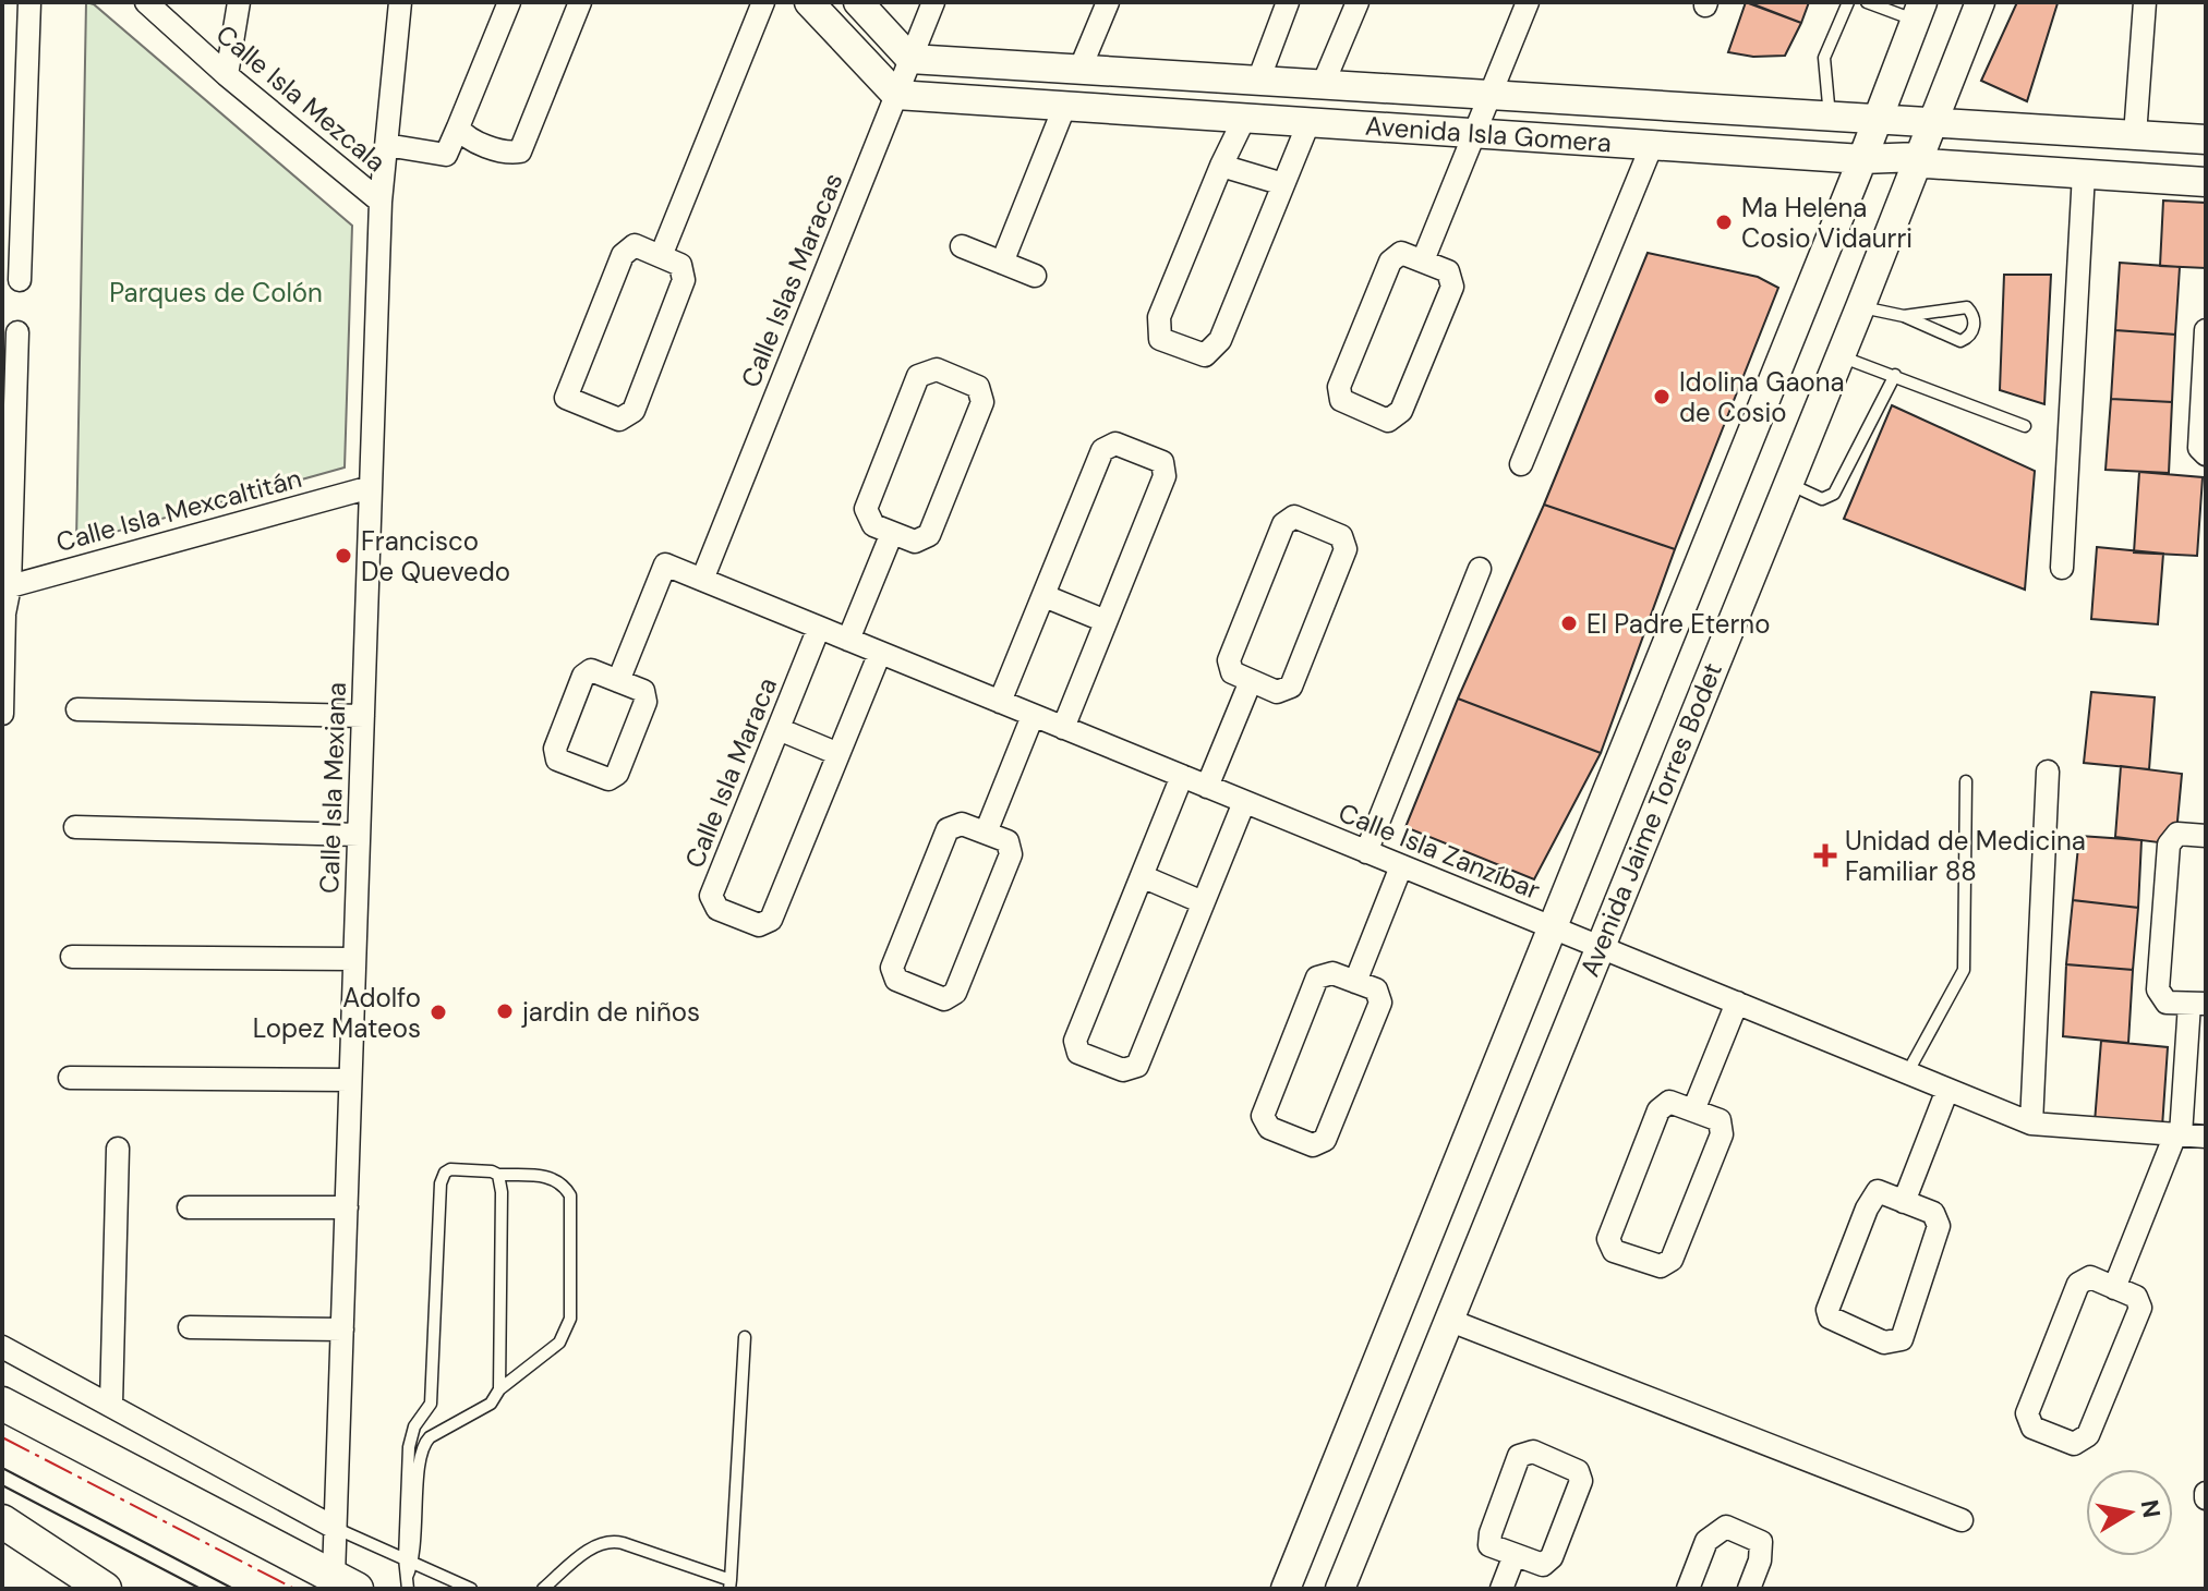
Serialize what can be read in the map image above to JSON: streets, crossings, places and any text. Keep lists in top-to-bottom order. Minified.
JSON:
{"streets":{"street":["Calle Isla Mezcala","Avenida Isla Gomera","Calle Islas Maracas","Calle Isla Mexcaltitán","Calle Isla Maraca","Calle Isla Mexiana","Avenida Jaime Torres Bodet","Calle Isla Zanzíbar"]},"crossings":[["Calle Isla Mezcala","Calle Isla Mexiana"],["Avenida Isla Gomera","Calle Islas Maracas"],["Avenida Isla Gomera","Avenida Jaime Torres Bodet"],["Calle Islas Maracas","Calle Isla Zanzíbar"],["Calle Isla Mexcaltitán","Calle Isla Mexiana"],["Calle Isla Maraca","Calle Isla Zanzíbar"],["Avenida Jaime Torres Bodet","Calle Isla Zanzíbar"]],"parks":["Parques de Colón"],"places":{"other":["Ma Helena Cosio Vidaurri","Idolina Gaona de Cosio","Francisco De Quevedo","El Padre Eterno","jardin de niños","Adolfo Lopez Mateos"],"health":["Unidad de Medicina Familiar 88"]},"north":"right"}
